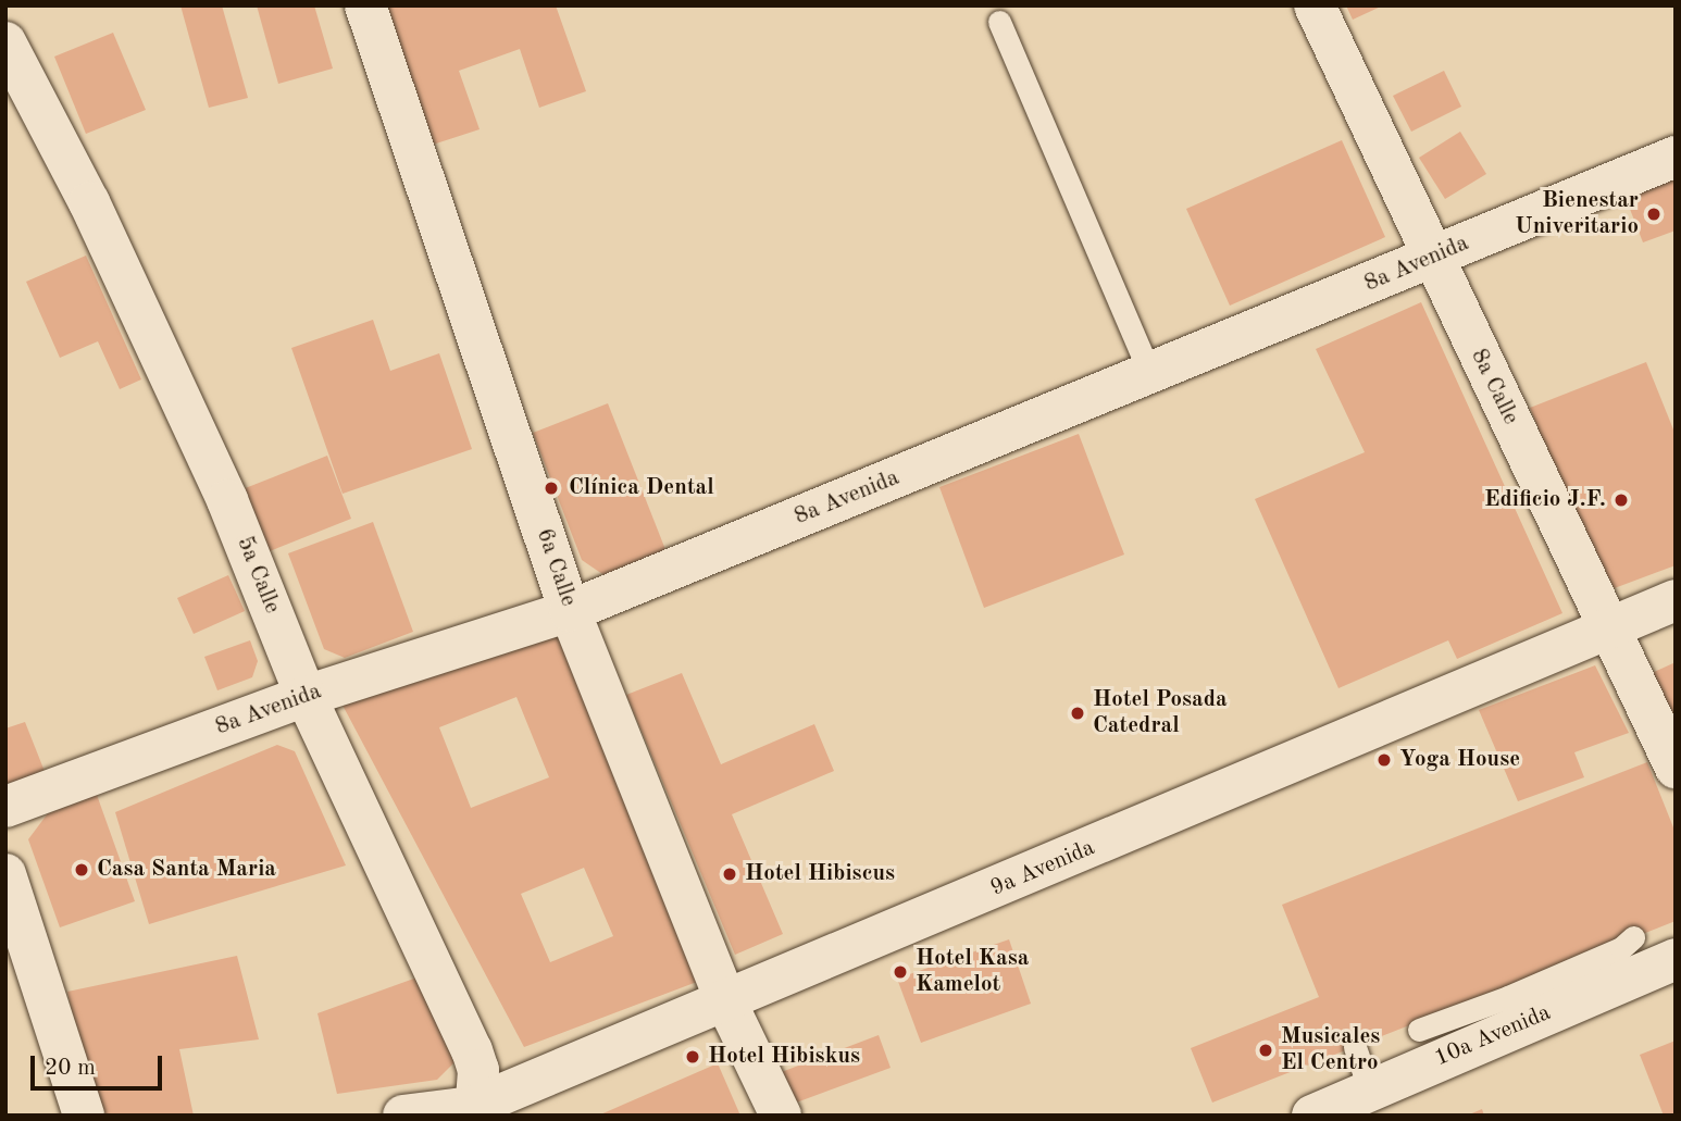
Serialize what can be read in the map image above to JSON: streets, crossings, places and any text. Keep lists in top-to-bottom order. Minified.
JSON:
{"streets":{"street":["8a Avenida","8a Calle","6a Calle","5a Calle","9a Avenida","10a Avenida"]},"crossings":[["8a Avenida","8a Calle"],["8a Avenida","6a Calle"],["8a Avenida","5a Calle"],["8a Calle","9a Avenida"],["6a Calle","9a Avenida"],["5a Calle","9a Avenida"]],"places":["Bienestar Univeritario","Clínica Dental","Edificio J.F.","Hotel Posada Catedral","Yoga House","Casa Santa Maria","Hotel Hibiscus","Hotel Kasa Kamelot","Musicales El Centro","Hotel Hibiskus"],"scale_bar":"20 m"}
